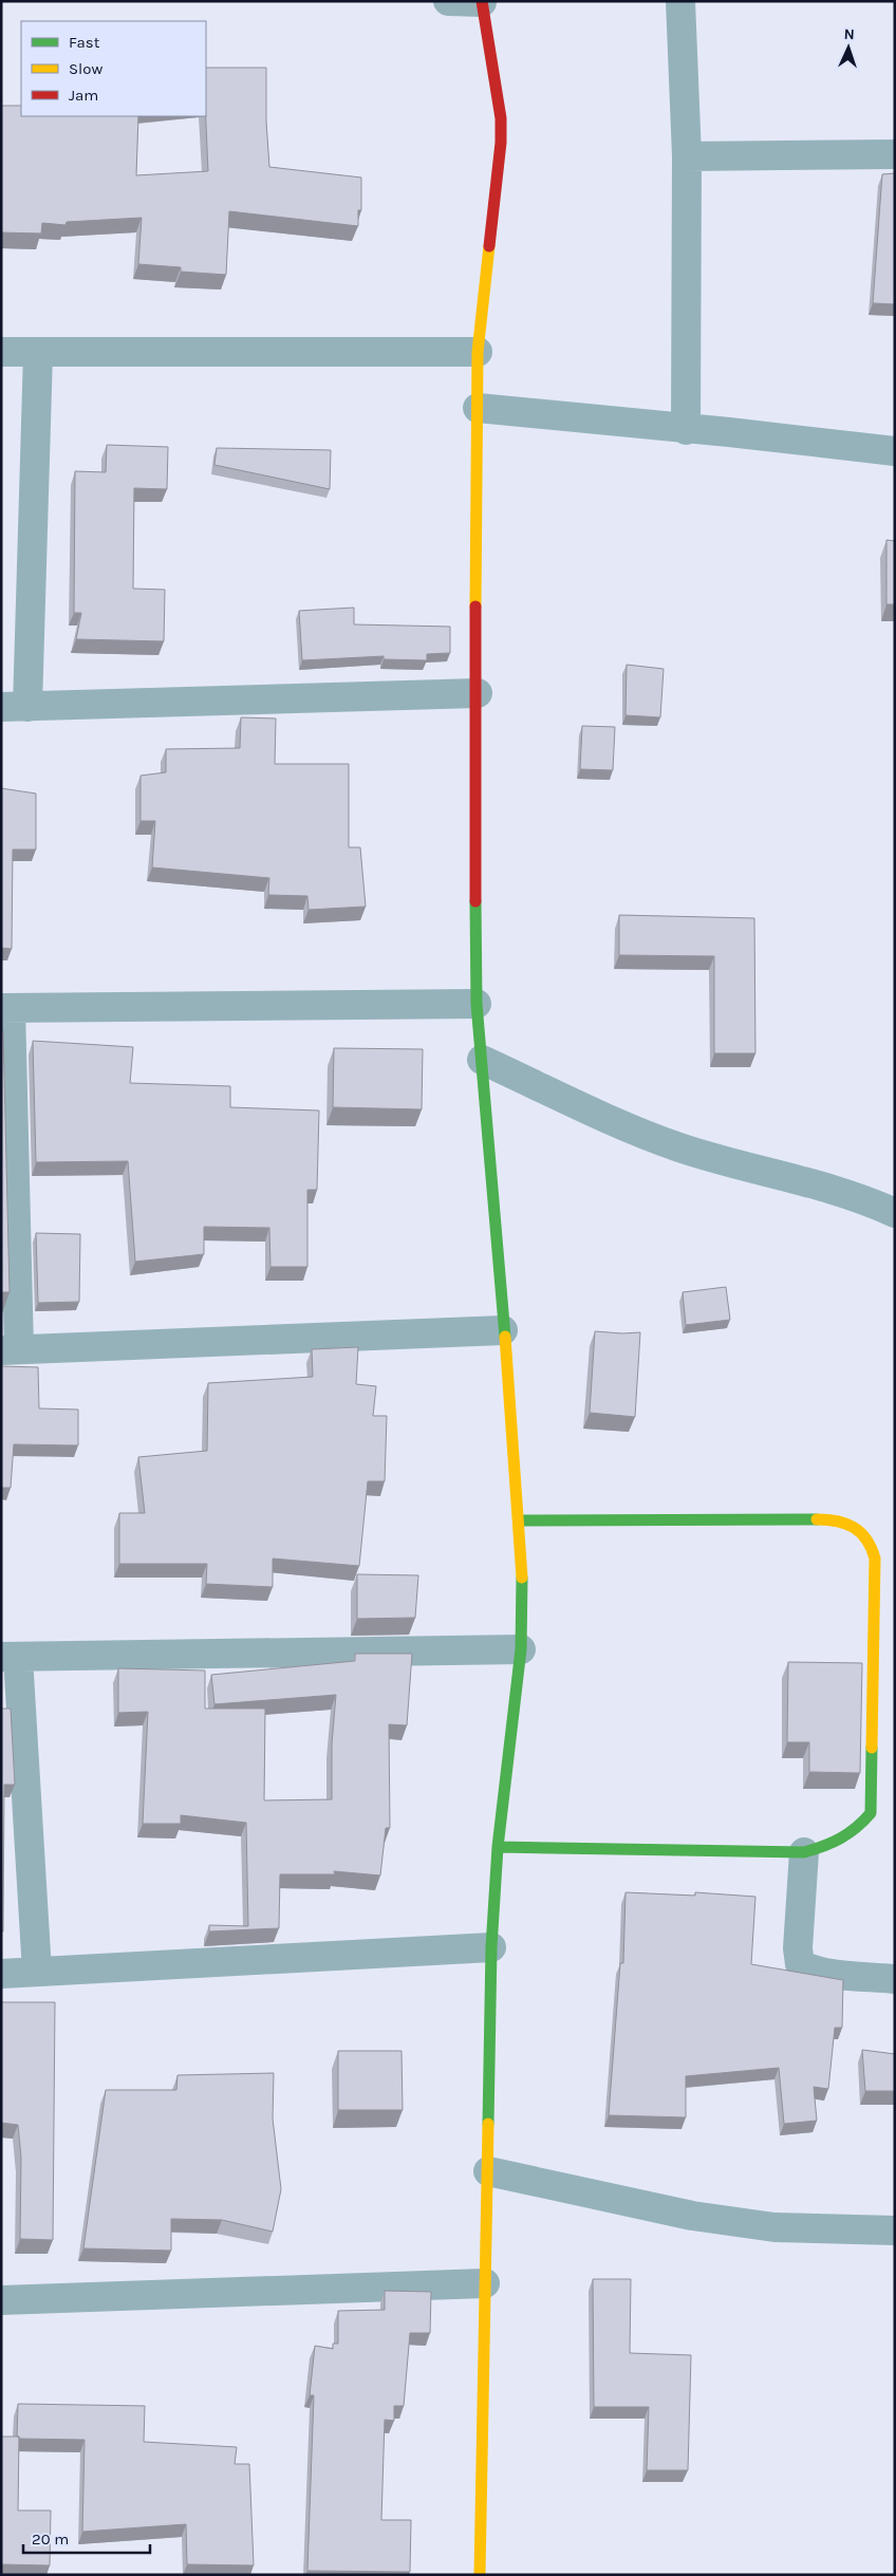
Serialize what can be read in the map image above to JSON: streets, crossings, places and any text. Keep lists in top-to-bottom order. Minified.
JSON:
{"legend":["Fast","Slow","Jam"],"scale_bar":"20 m","north":"top"}
